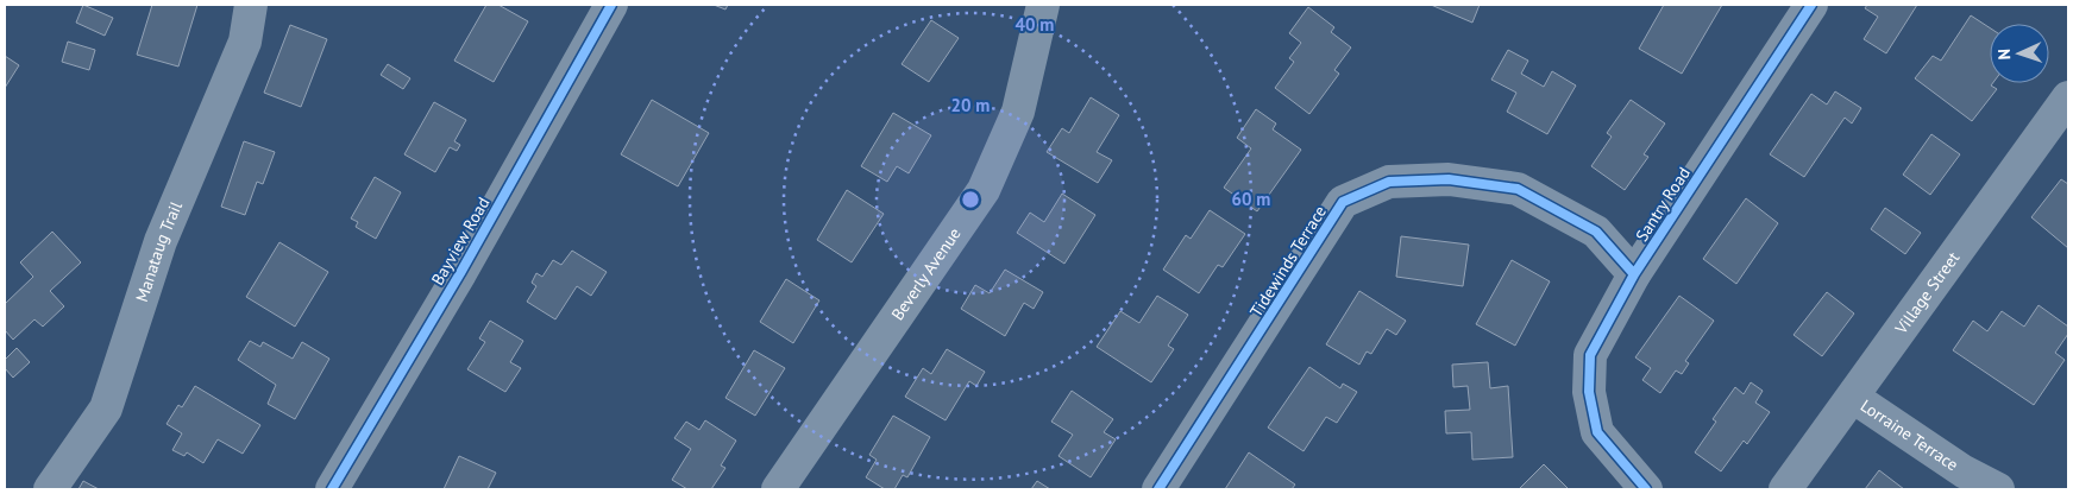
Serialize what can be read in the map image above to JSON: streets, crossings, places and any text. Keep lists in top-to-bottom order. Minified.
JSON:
{"streets":{"street":["Santry Road","Bayview Road","Manataug Trail","Tidewinds Terrace","Beverly Avenue","Village Street","Lorraine Terrace"]},"crossings":[["Santry Road","Tidewinds Terrace"],["Village Street","Lorraine Terrace"]],"north":"left","rings":["40 m","20 m","60 m"]}
